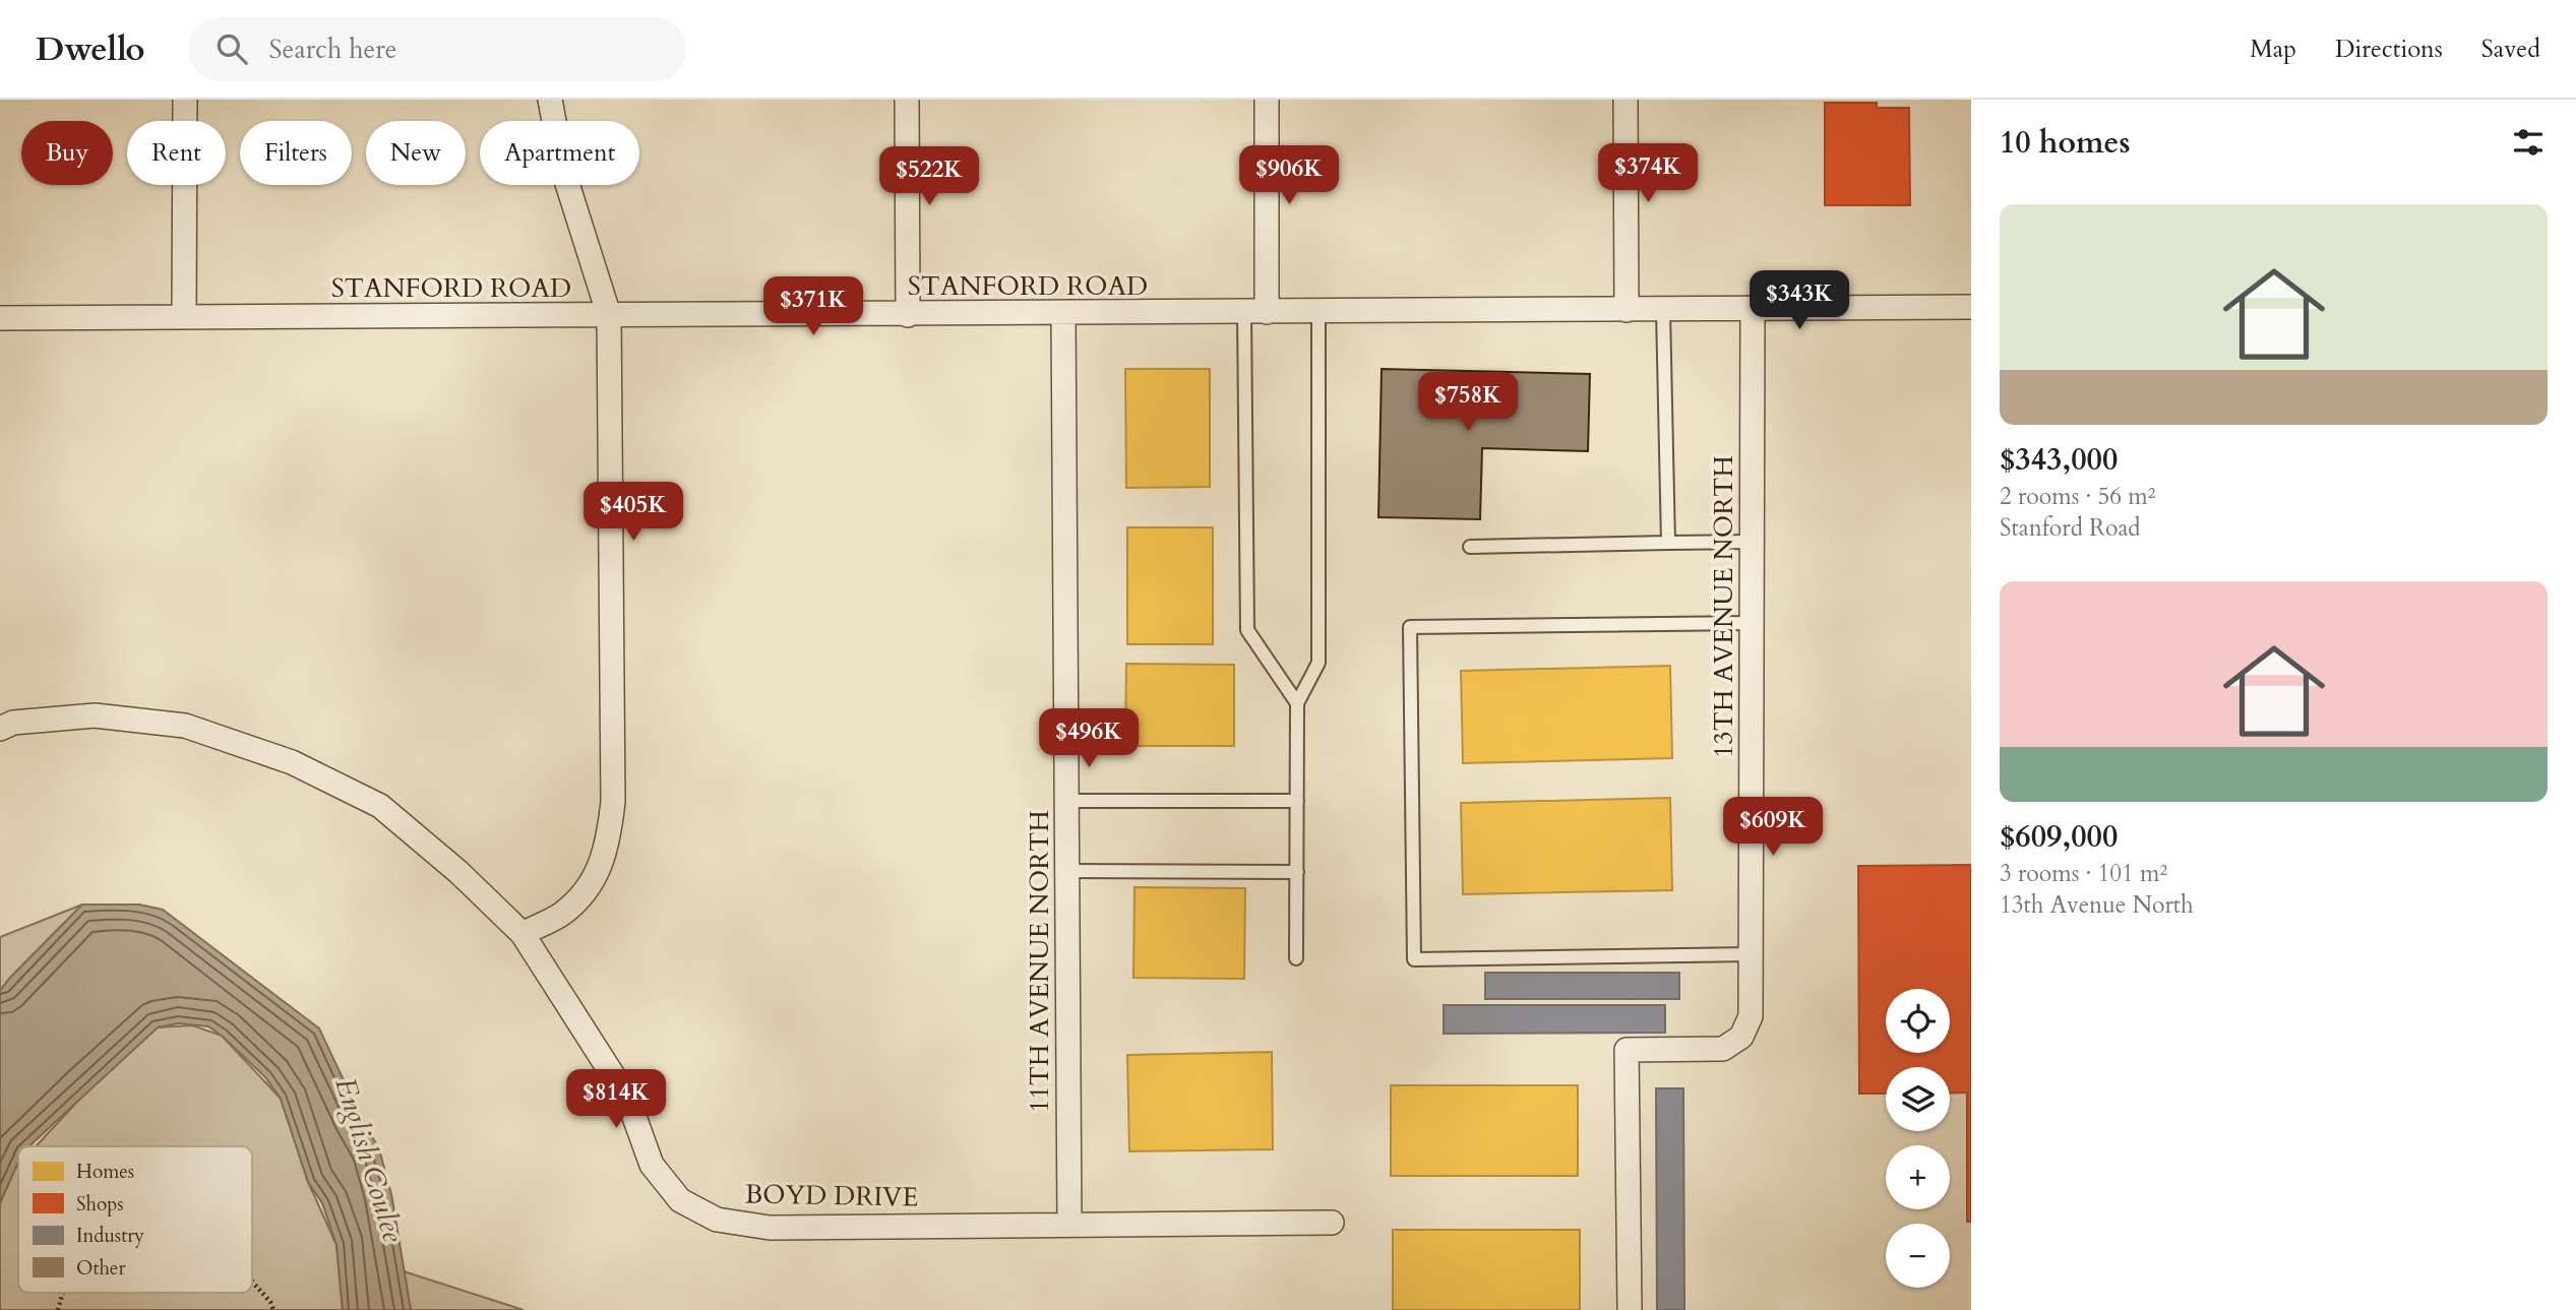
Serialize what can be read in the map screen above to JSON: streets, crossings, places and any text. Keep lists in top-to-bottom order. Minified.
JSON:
{"streets":{"street":["STANFORD ROAD","13TH AVENUE NORTH","11TH AVENUE NORTH","BOYD DRIVE"]},"crossings":[["STANFORD ROAD","13TH AVENUE NORTH"],["STANFORD ROAD","11TH AVENUE NORTH"],["11TH AVENUE NORTH","BOYD DRIVE"]],"water":["English Coulee"],"legend":["Homes","Shops","Industry","Other"],"page":{"header":"Dwello","search":"Search here","nav":["Map","Directions","Saved"],"heading":"10 homes","chip":["Buy","Rent","Filters","New","Apartment"],"price":["$374K","$906K","$522K","$343K","$371K","$758K","$405K","$496K","$609K","$814K"],"list":[{"name":"$343,000","note":"2 rooms · 56 m² · Stanford Road"},{"name":"$609,000","note":"3 rooms · 101 m² · 13th Avenue North"}],"map_buttons":["+","−"]}}
